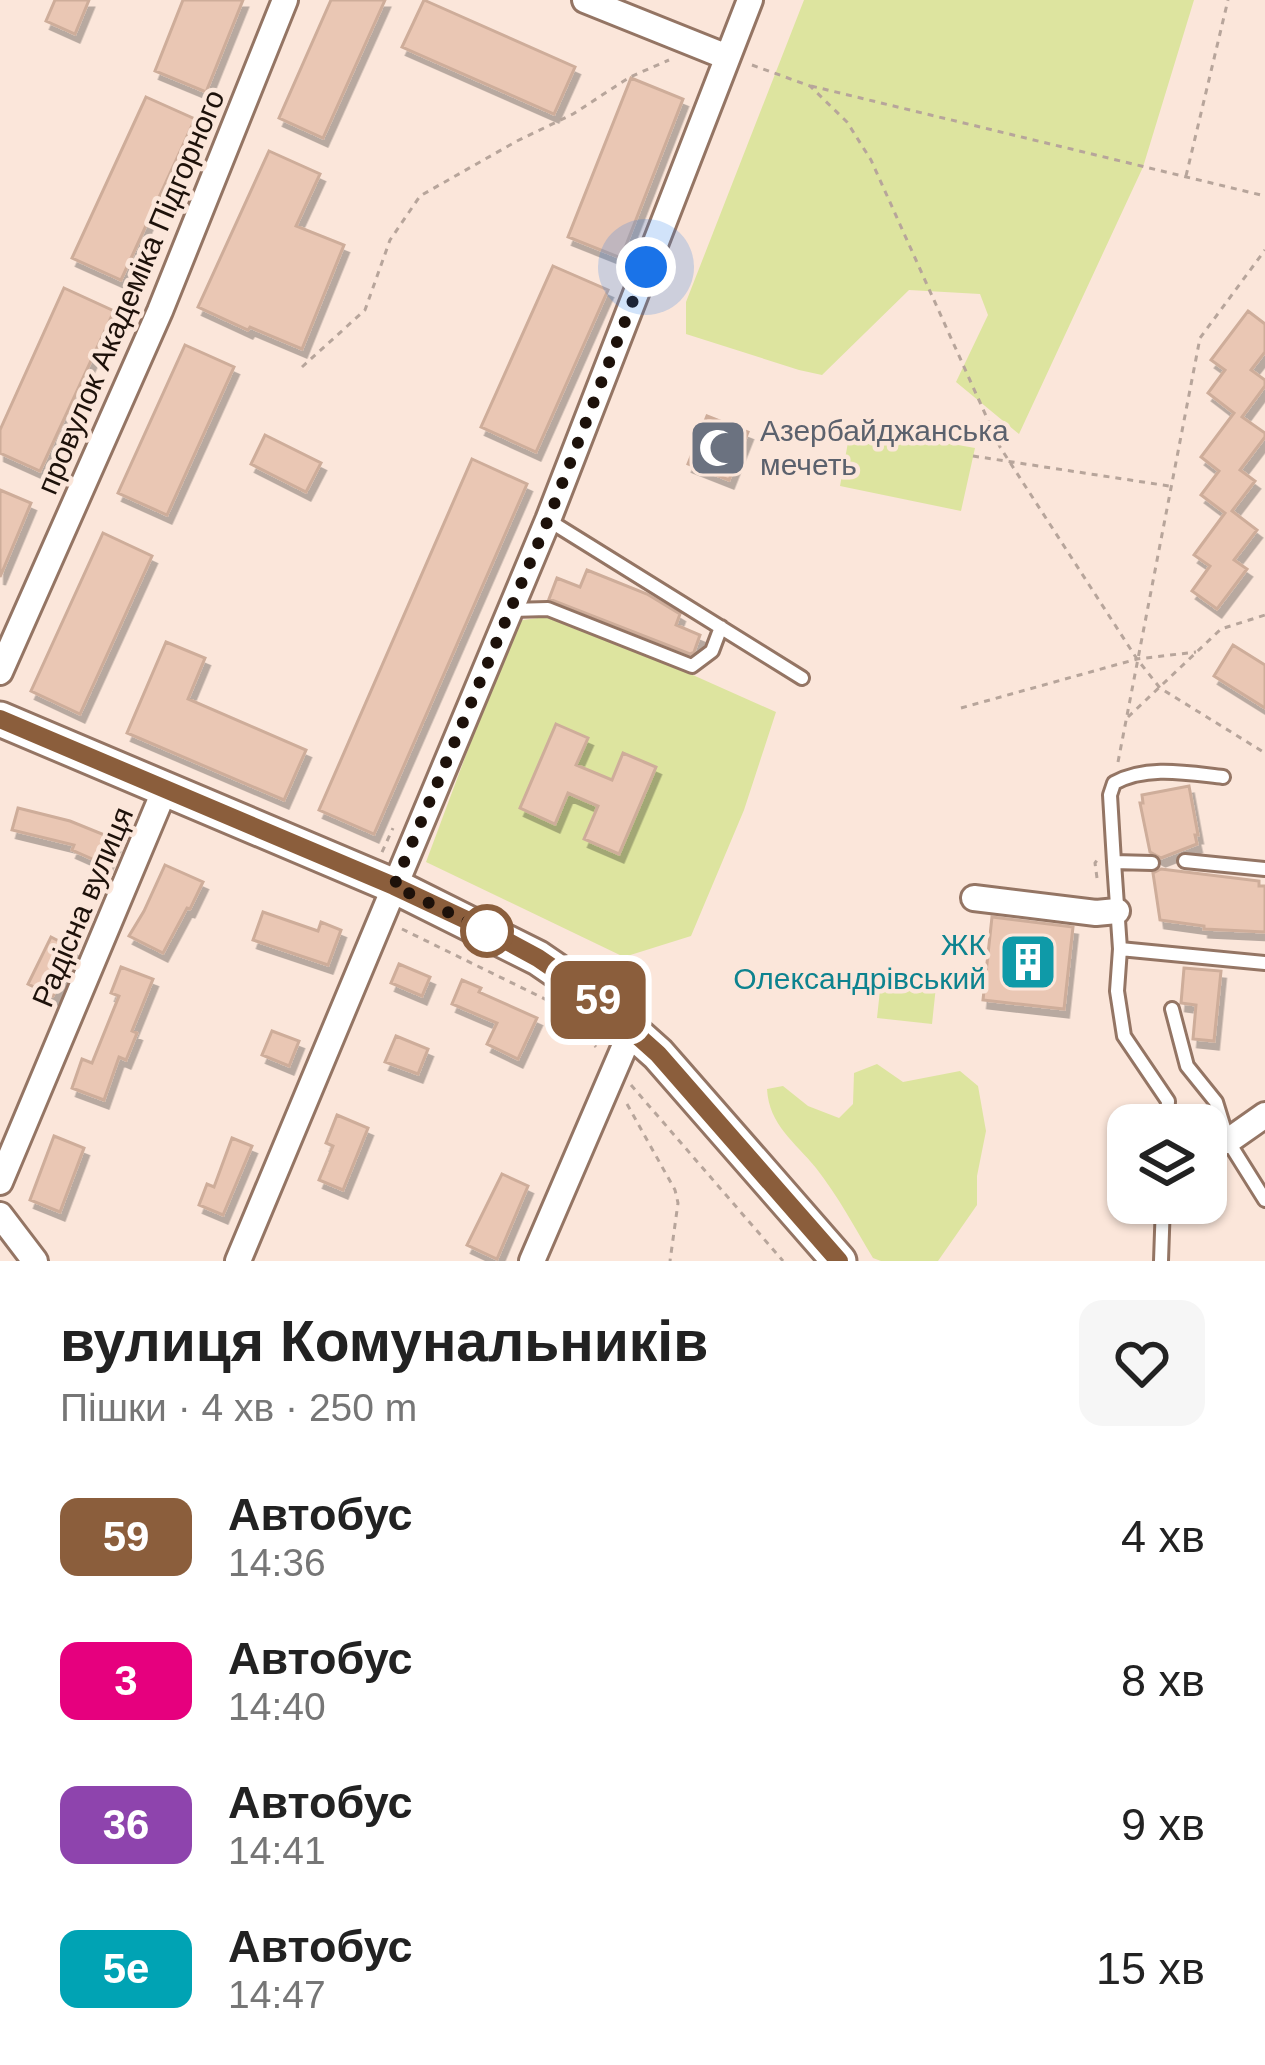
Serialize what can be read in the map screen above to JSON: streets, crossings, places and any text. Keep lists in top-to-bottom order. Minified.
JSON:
{"streets":{"street":["провулок Академіка Підгорного","Радісна вулиця"]},"places":{"mosque":["Азербайджанська мечеть"],"building":["ЖК Олександрівський"]},"lines":["bus line 59"],"page":{"on_map":"59","heading":["вулиця Комунальників","Пішки · 4 хв · 250 m"],"list":[{"mark":"59","name":"Автобус","note":"14:36","value":"4 хв"},{"mark":"3","name":"Автобус","note":"14:40","value":"8 хв"},{"mark":"36","name":"Автобус","note":"14:41","value":"9 хв"},{"mark":"5е","name":"Автобус","note":"14:47","value":"15 хв"}]}}
